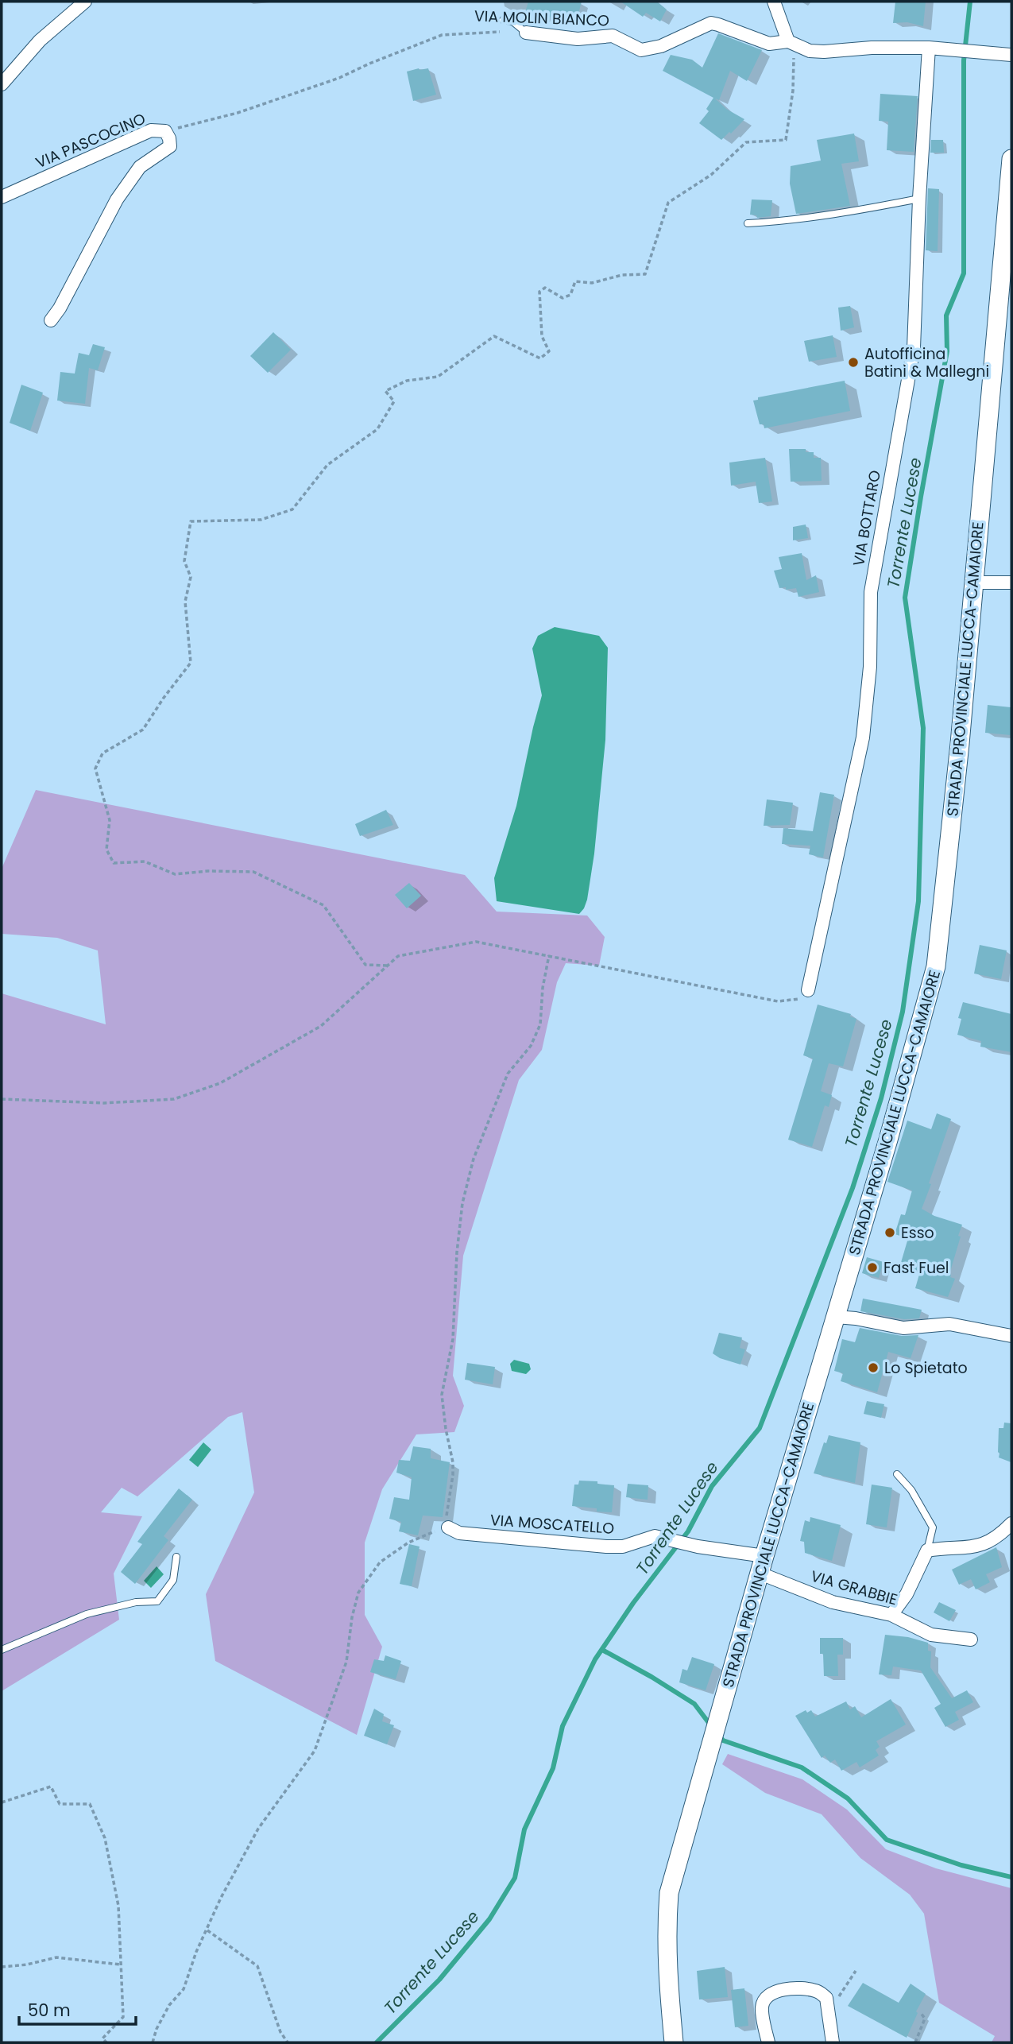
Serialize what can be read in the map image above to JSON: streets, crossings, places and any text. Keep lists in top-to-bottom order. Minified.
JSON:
{"streets":{"main road":["STRADA PROVINCIALE LUCCA-CAMAIORE"],"street":["VIA MOLIN BIANCO","VIA PASCOCINO","VIA BOTTARO","VIA MOSCATELLO","VIA GRABBIE"]},"crossings":[["VIA MOLIN BIANCO","VIA PASCOCINO"],["VIA MOLIN BIANCO","VIA BOTTARO"],["STRADA PROVINCIALE LUCCA-CAMAIORE","VIA MOSCATELLO"],["STRADA PROVINCIALE LUCCA-CAMAIORE","VIA GRABBIE"],["VIA MOSCATELLO","VIA GRABBIE"]],"water":["Torrente Lucese"],"places":["Autofficina Batini & Mallegni","Esso","Fast Fuel","Lo Spietato"],"scale_bar":"50 m"}
